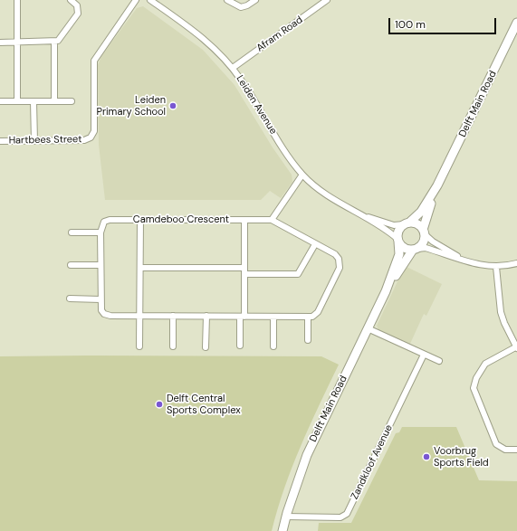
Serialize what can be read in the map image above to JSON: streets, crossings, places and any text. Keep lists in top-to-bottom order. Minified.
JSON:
{"streets":{"street":["Afram Road","Delft Main Road","Leiden Avenue","Hartbees Street","Camdeboo Crescent","Zandkloof Avenue"]},"crossings":[["Afram Road","Leiden Avenue"],["Delft Main Road","Leiden Avenue"],["Delft Main Road","Zandkloof Avenue"]],"places":["Leiden Primary School","Delft Central Sports Complex","Voorbrug Sports Field"],"scale_bar":"100 m"}
